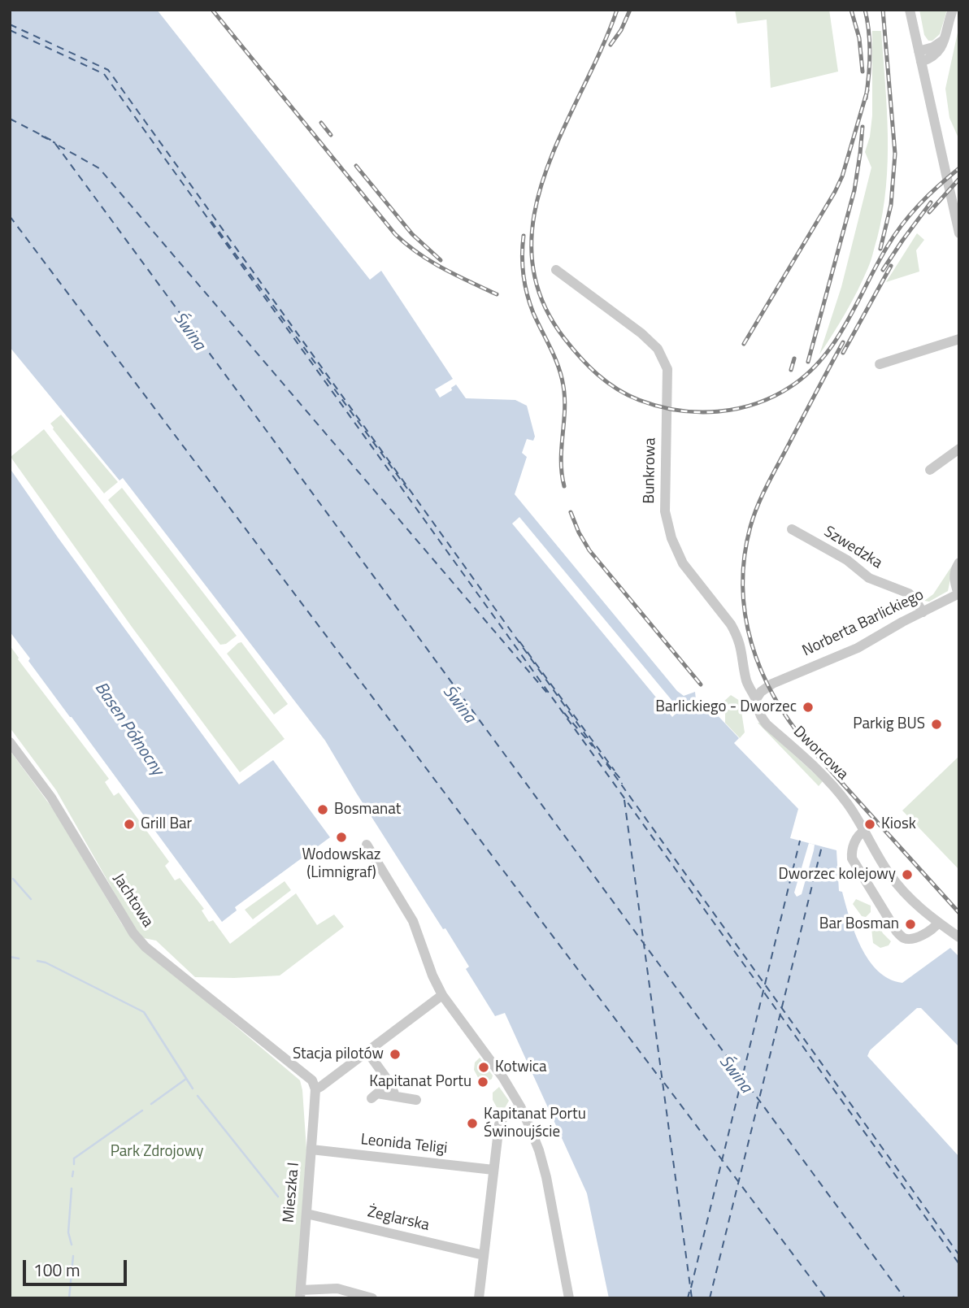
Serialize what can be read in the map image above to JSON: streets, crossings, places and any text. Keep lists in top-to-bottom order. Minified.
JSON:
{"streets":{"street":["Bunkrowa","Szwedzka","Norberta Barlickiego","Dworcowa","Jachtowa","Leonida Teligi","Mieszka I","Żeglarska"]},"crossings":[["Bunkrowa","Norberta Barlickiego"],["Bunkrowa","Dworcowa"],["Szwedzka","Norberta Barlickiego"],["Norberta Barlickiego","Dworcowa"],["Jachtowa","Mieszka I"],["Leonida Teligi","Mieszka I"],["Mieszka I","Żeglarska"]],"water":["Świna","Basen Północny"],"parks":["Park Zdrojowy"],"places":["Barlickiego - Dworzec","Parkig BUS","Bosmanat","Grill Bar","Kiosk","Wodowskaz (Limnigraf)","Dworzec kolejowy","Bar Bosman","Stacja pilotów","Kotwica","Kapitanat Portu","Kapitanat Portu Świnoujście"],"scale_bar":"100 m"}
